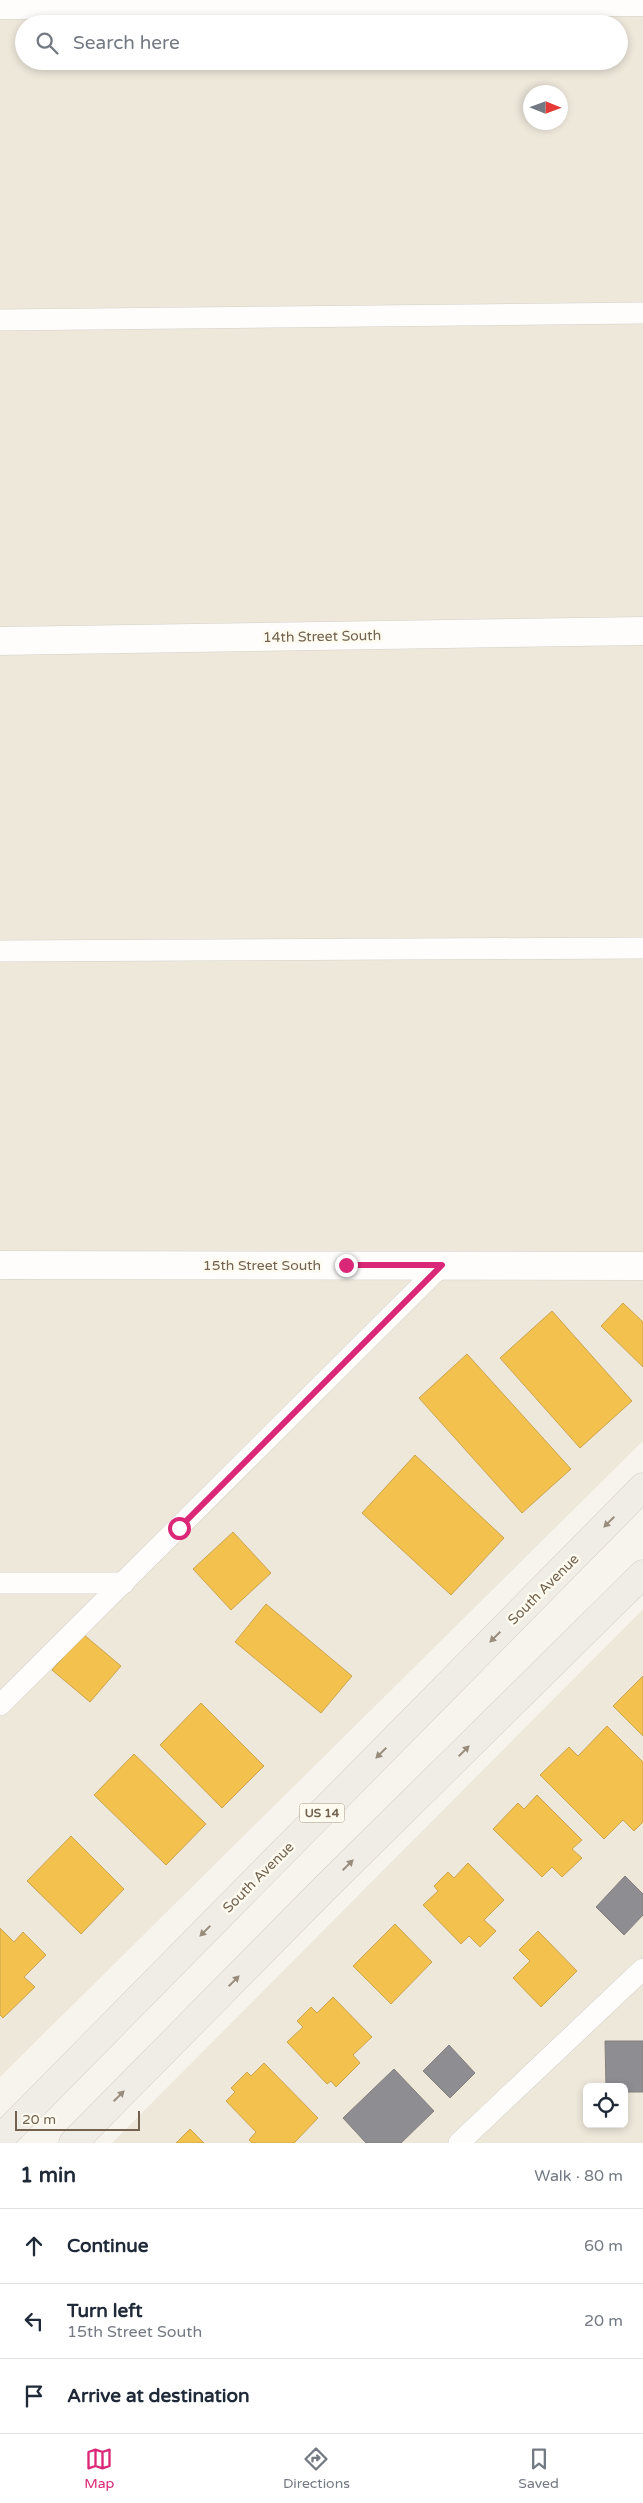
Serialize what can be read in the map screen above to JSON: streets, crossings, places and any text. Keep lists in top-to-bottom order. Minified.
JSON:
{"streets":{"highway":["South Avenue","US 14"],"street":["14th Street South","15th Street South"]},"scale_bar":"20 m","north":"right","page":{"search":"Search here","scale":"20 m","heading":["1 min","Walk · 80 m"],"list":[["Continue","60 m"],["Turn left","15th Street South","20 m"],"Arrive at destination"],"nav":["Map","Directions","Saved"]}}
